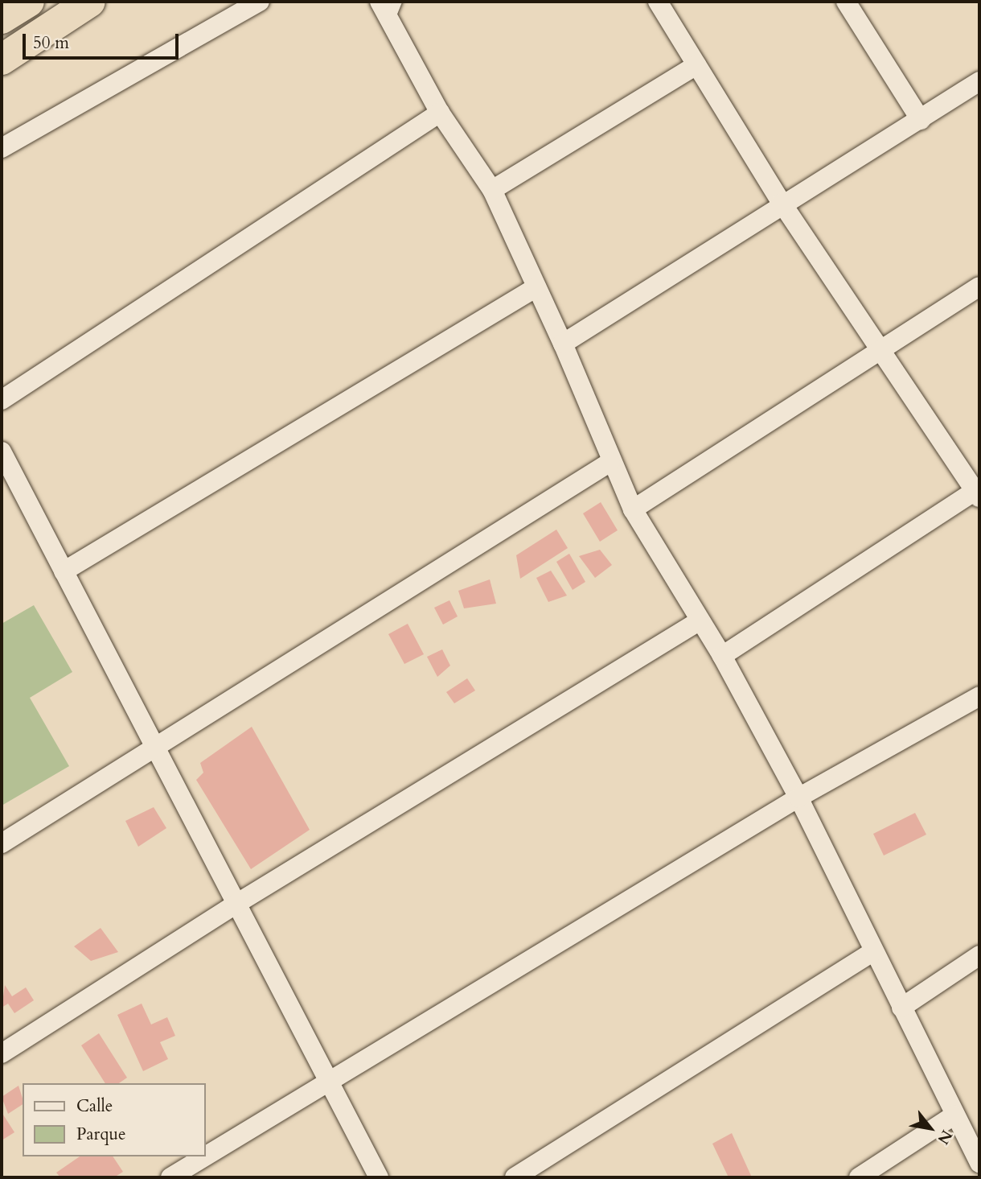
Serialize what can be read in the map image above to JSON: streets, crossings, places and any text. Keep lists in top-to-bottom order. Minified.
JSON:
{"legend":["Calle","Parque"],"scale_bar":"50 m","north":"bottom right"}
